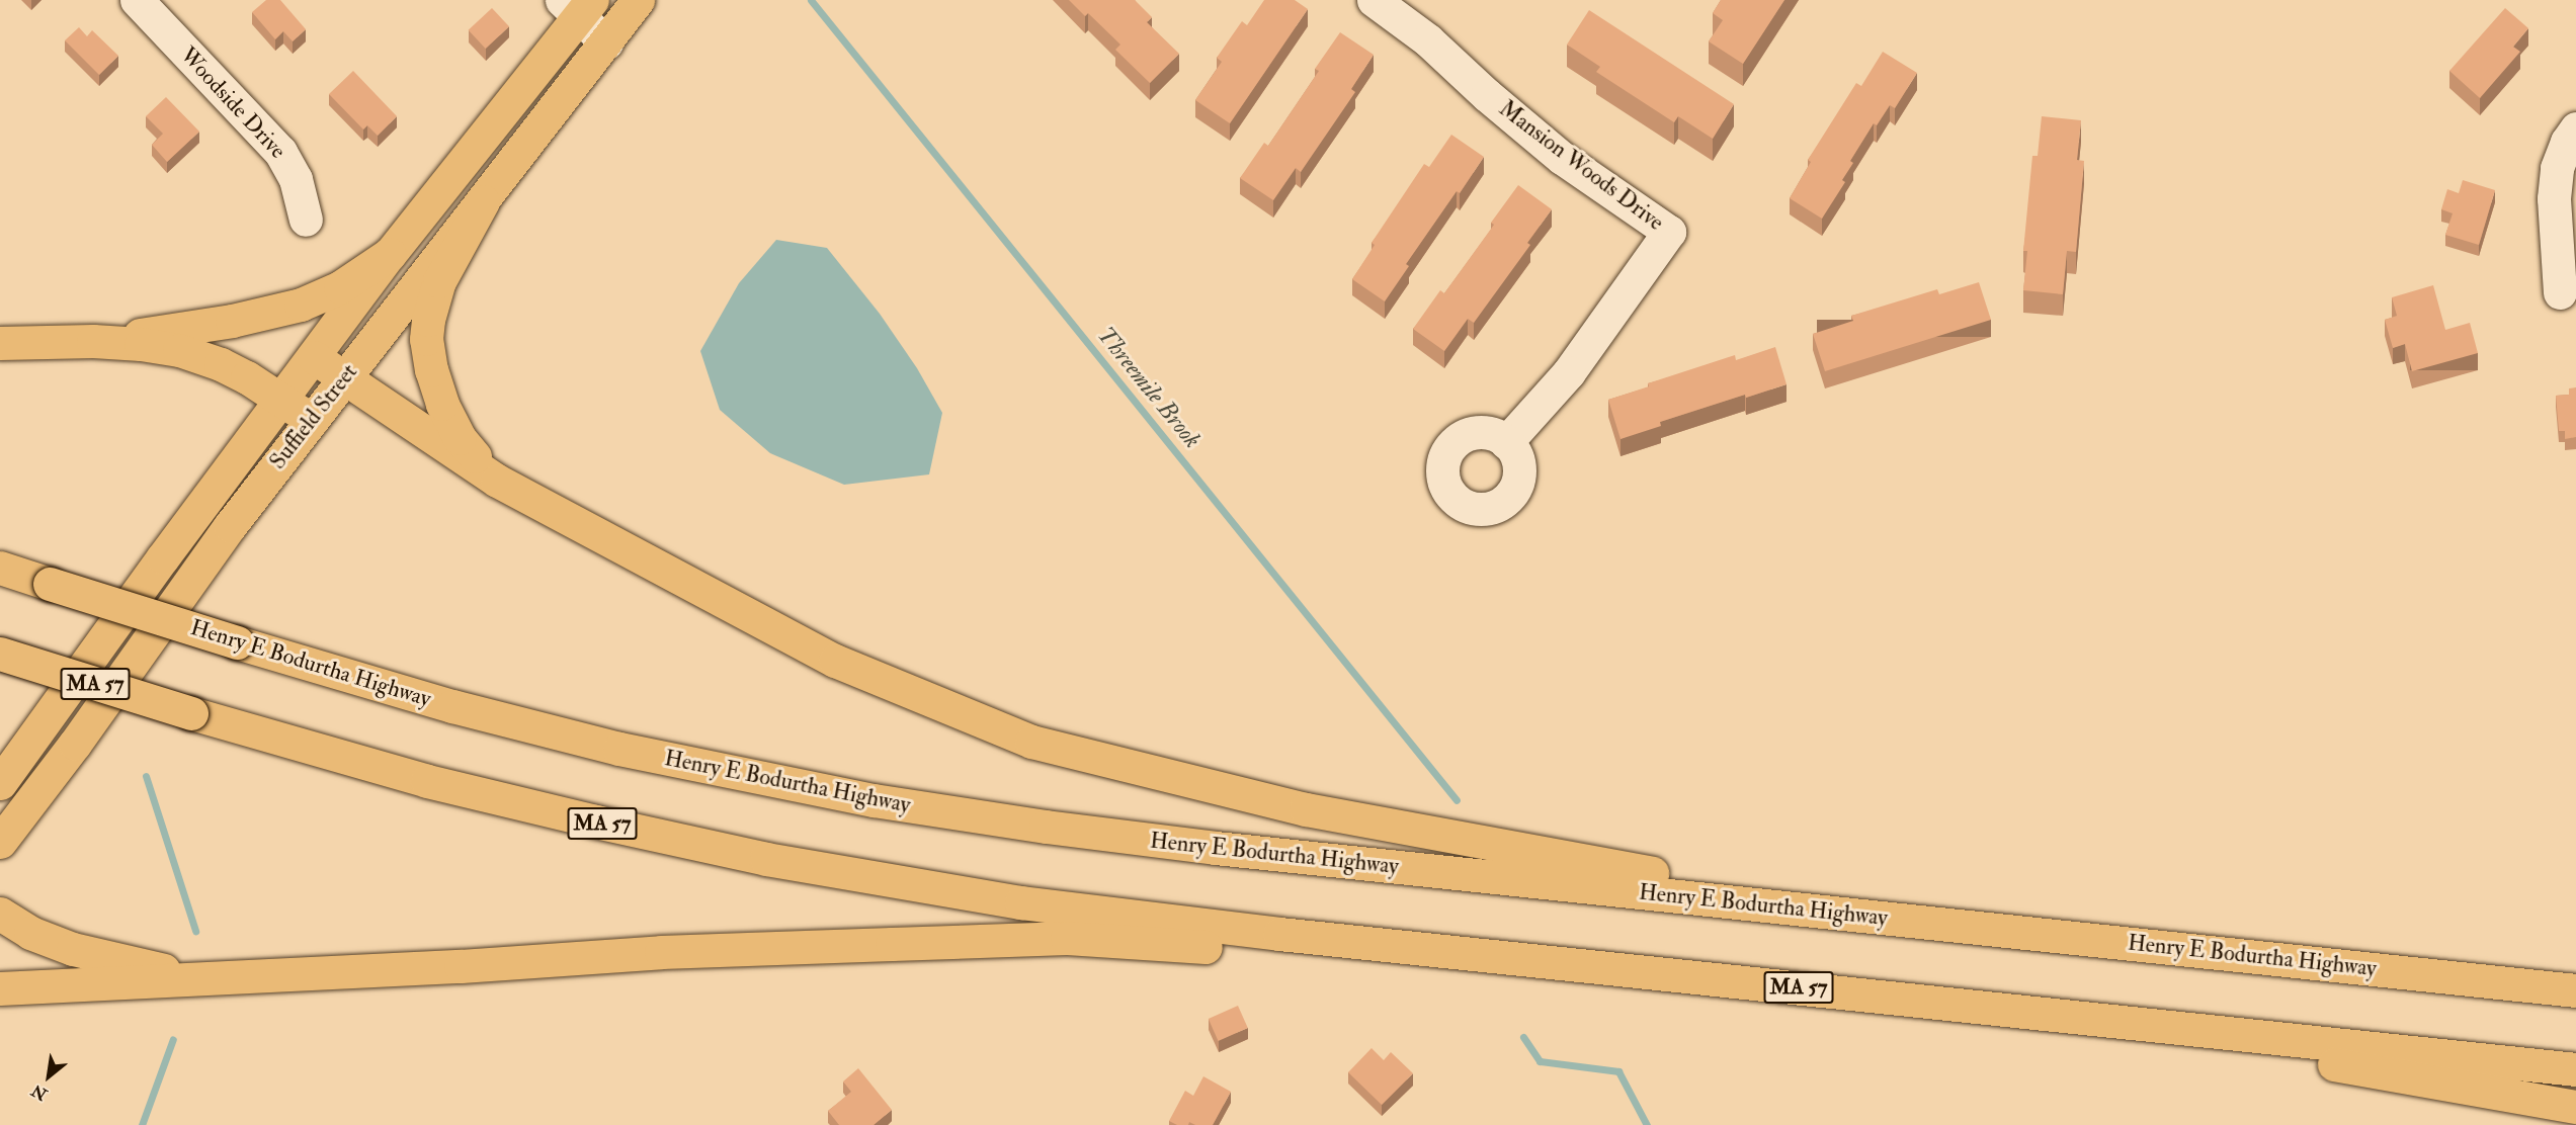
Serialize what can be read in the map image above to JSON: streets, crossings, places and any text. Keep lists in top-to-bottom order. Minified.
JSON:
{"streets":{"main road":["Suffield Street","Henry E Bodurtha Highway","MA 57"],"street":["Woodside Drive","Mansion Woods Drive"]},"water":["Threemile Brook"],"north":"bottom left"}
